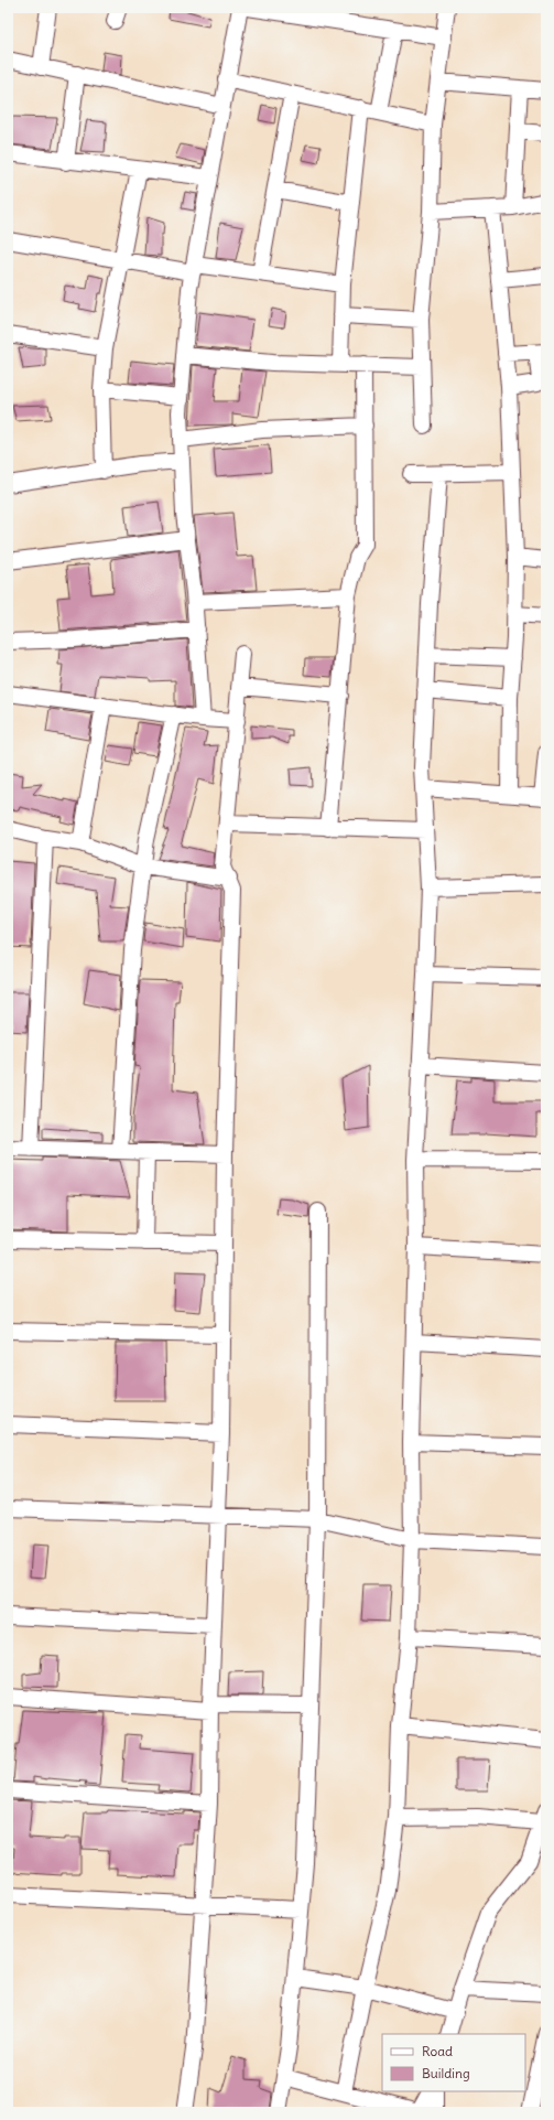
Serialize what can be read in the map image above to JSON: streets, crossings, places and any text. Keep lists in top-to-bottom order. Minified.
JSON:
{"legend":["Road","Building"]}
